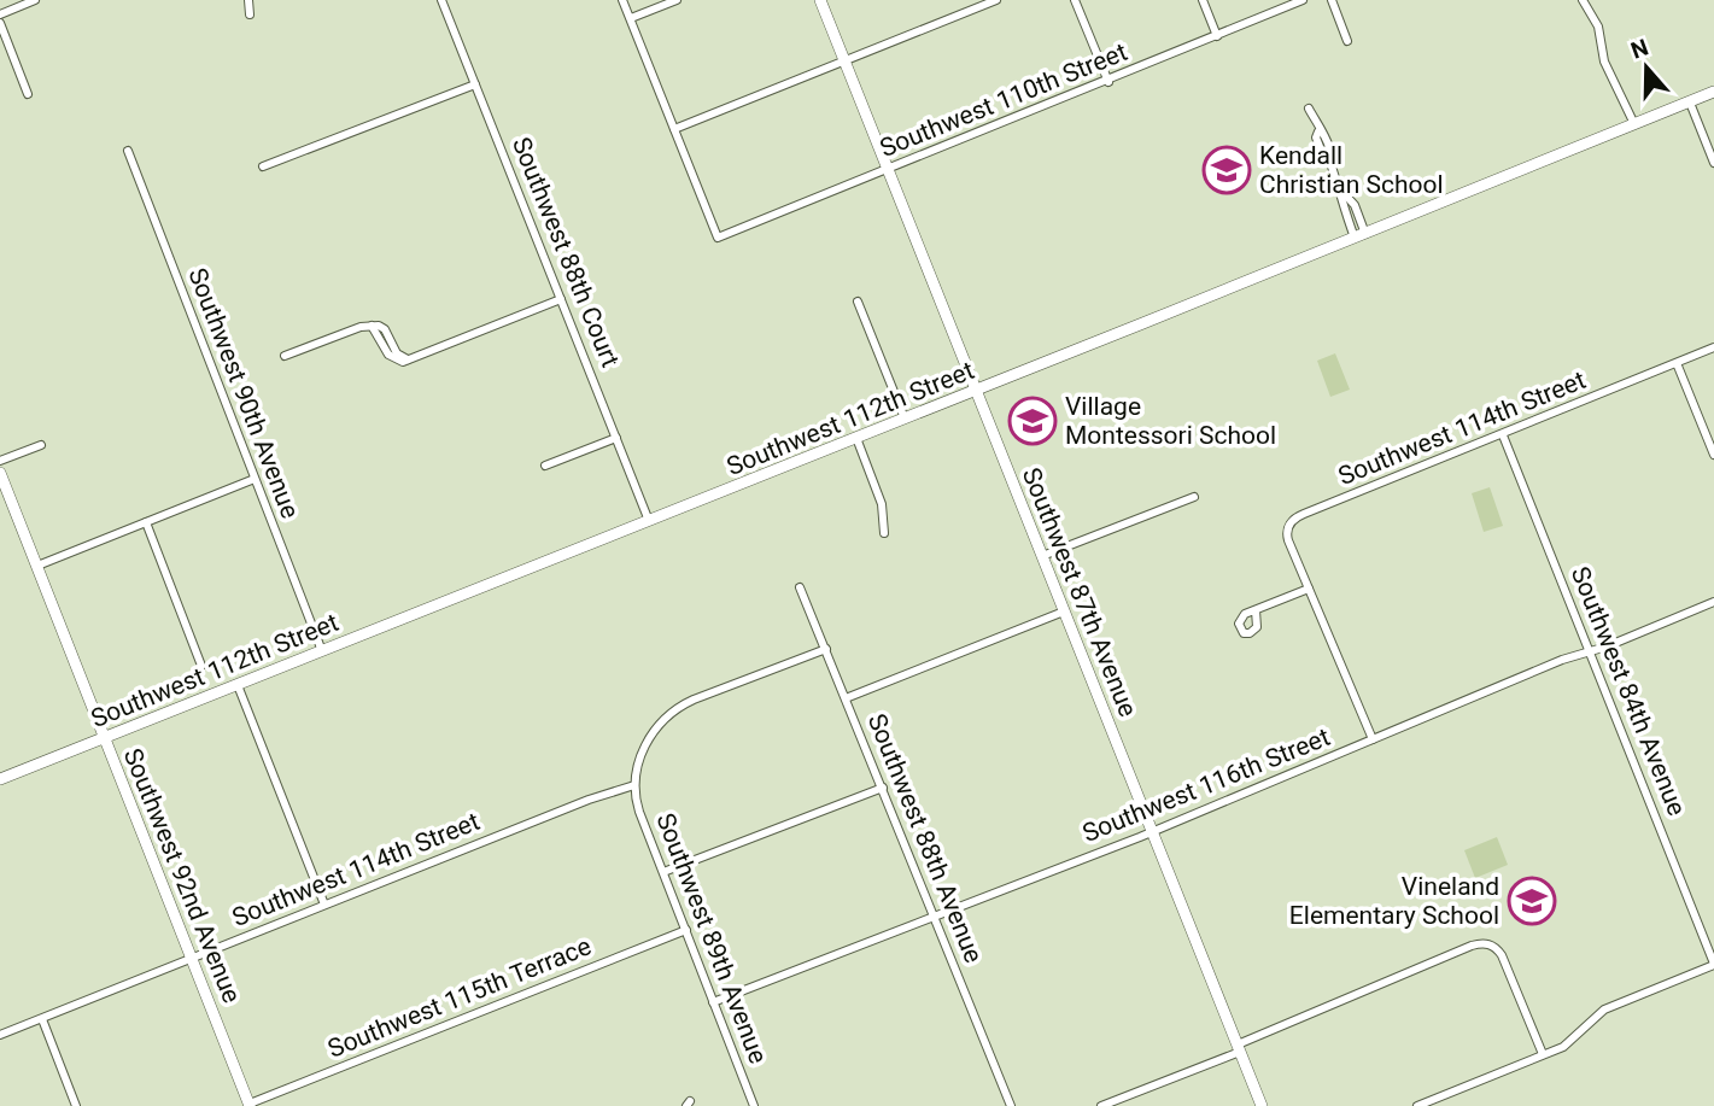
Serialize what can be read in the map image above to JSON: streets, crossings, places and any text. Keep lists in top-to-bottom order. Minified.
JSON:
{"streets":{"main road":["Southwest 112th Street","Southwest 87th Avenue","Southwest 92nd Avenue"],"street":["Southwest 110th Street","Southwest 88th Court","Southwest 90th Avenue","Southwest 114th Street","Southwest 84th Avenue","Southwest 116th Street","Southwest 88th Avenue","Southwest 89th Avenue","Southwest 115th Terrace"]},"crossings":[["Southwest 110th Street","Southwest 87th Avenue"],["Southwest 88th Court","Southwest 112th Street"],["Southwest 90th Avenue","Southwest 112th Street"],["Southwest 112th Street","Southwest 87th Avenue"],["Southwest 112th Street","Southwest 92nd Avenue"],["Southwest 114th Street","Southwest 84th Avenue"],["Southwest 114th Street","Southwest 116th Street"],["Southwest 114th Street","Southwest 92nd Avenue"],["Southwest 114th Street","Southwest 89th Avenue"],["Southwest 87th Avenue","Southwest 116th Street"],["Southwest 84th Avenue","Southwest 116th Street"],["Southwest 116th Street","Southwest 88th Avenue"],["Southwest 116th Street","Southwest 89th Avenue"],["Southwest 92nd Avenue","Southwest 115th Terrace"],["Southwest 89th Avenue","Southwest 115th Terrace"]],"places":{"school or university":["Kendall Christian School","Village Montessori School","Vineland Elementary School"]},"north":"top"}
